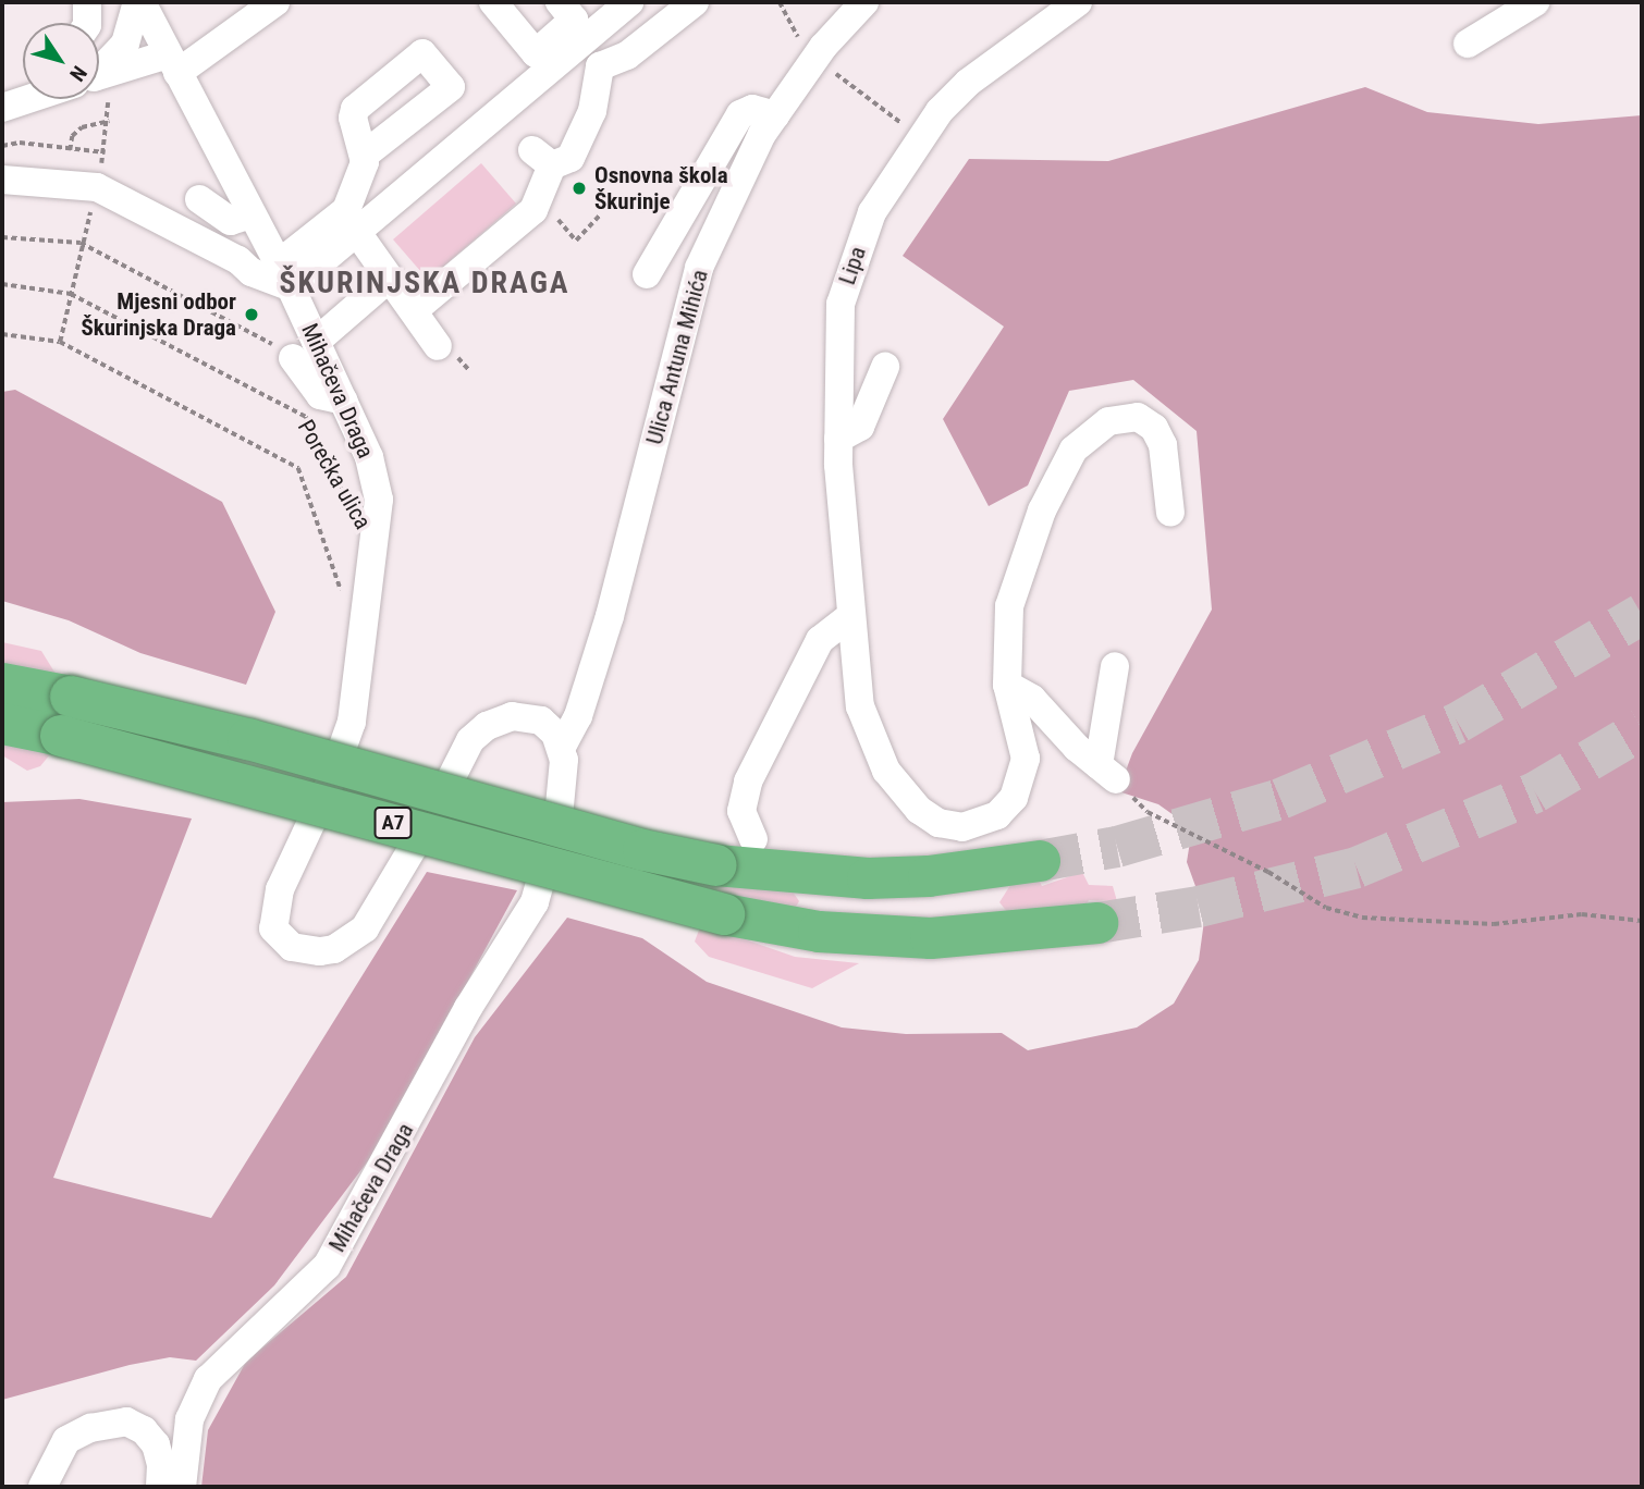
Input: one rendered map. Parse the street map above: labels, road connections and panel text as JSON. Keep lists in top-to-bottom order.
{
  "streets": {
    "highway": ["A7"],
    "street": ["Lipa", "Ulica Antuna Mihića", "Mihačeva Draga"],
    "path": ["Porečka ulica"]
  },
  "crossings": [
    ["Ulica Antuna Mihića", "Mihačeva Draga"],
    ["Mihačeva Draga", "Porečka ulica"]
  ],
  "districts": ["ŠKURINJSKA DRAGA"],
  "places": ["Osnovna škola Škurinje", "Mjesni odbor Škurinjska Draga"],
  "north": "bottom right"
}
